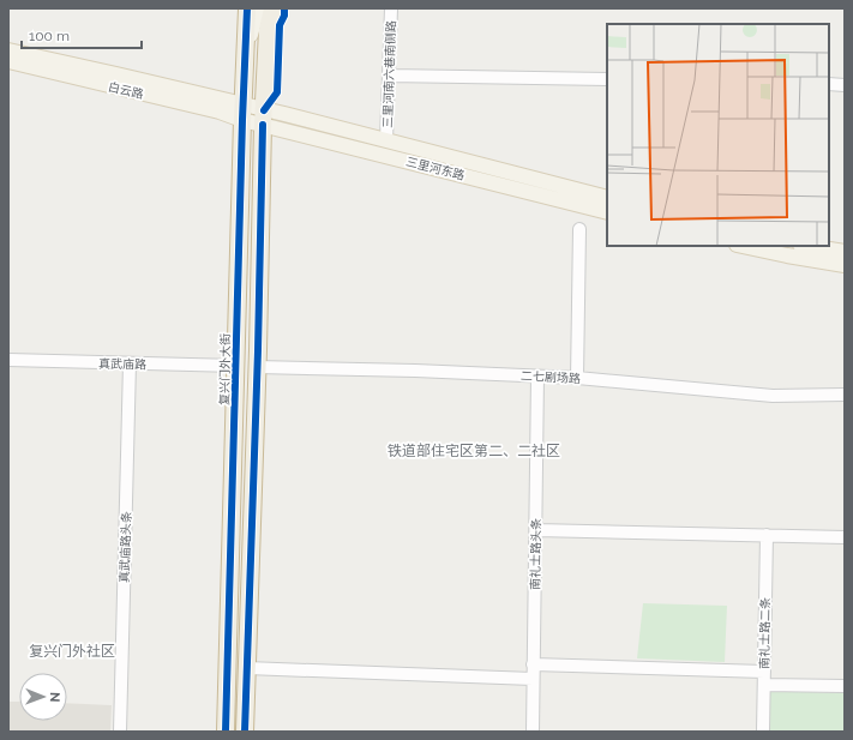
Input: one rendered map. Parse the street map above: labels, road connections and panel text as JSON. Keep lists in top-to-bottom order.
{
  "streets": {
    "highway": ["复兴门外大街"],
    "main road": ["白云路", "三里河东路"],
    "street": [
      "三里河南六巷南侧路",
      "真武庙路",
      "二七剧场路",
      "真武庙路头条",
      "南礼士路头条",
      "南礼士路二条"
    ]
  },
  "crossings": [
    ["三里河南六巷南侧路", "三里河东路"],
    ["白云路", "复兴门外大街"],
    ["真武庙路", "复兴门外大街"],
    ["真武庙路", "真武庙路头条"],
    ["二七剧场路", "南礼士路头条"]
  ],
  "districts": ["铁道部住宅区第二、二社区", "复兴门外社区"],
  "scale_bar": "100 m",
  "north": "right"
}
